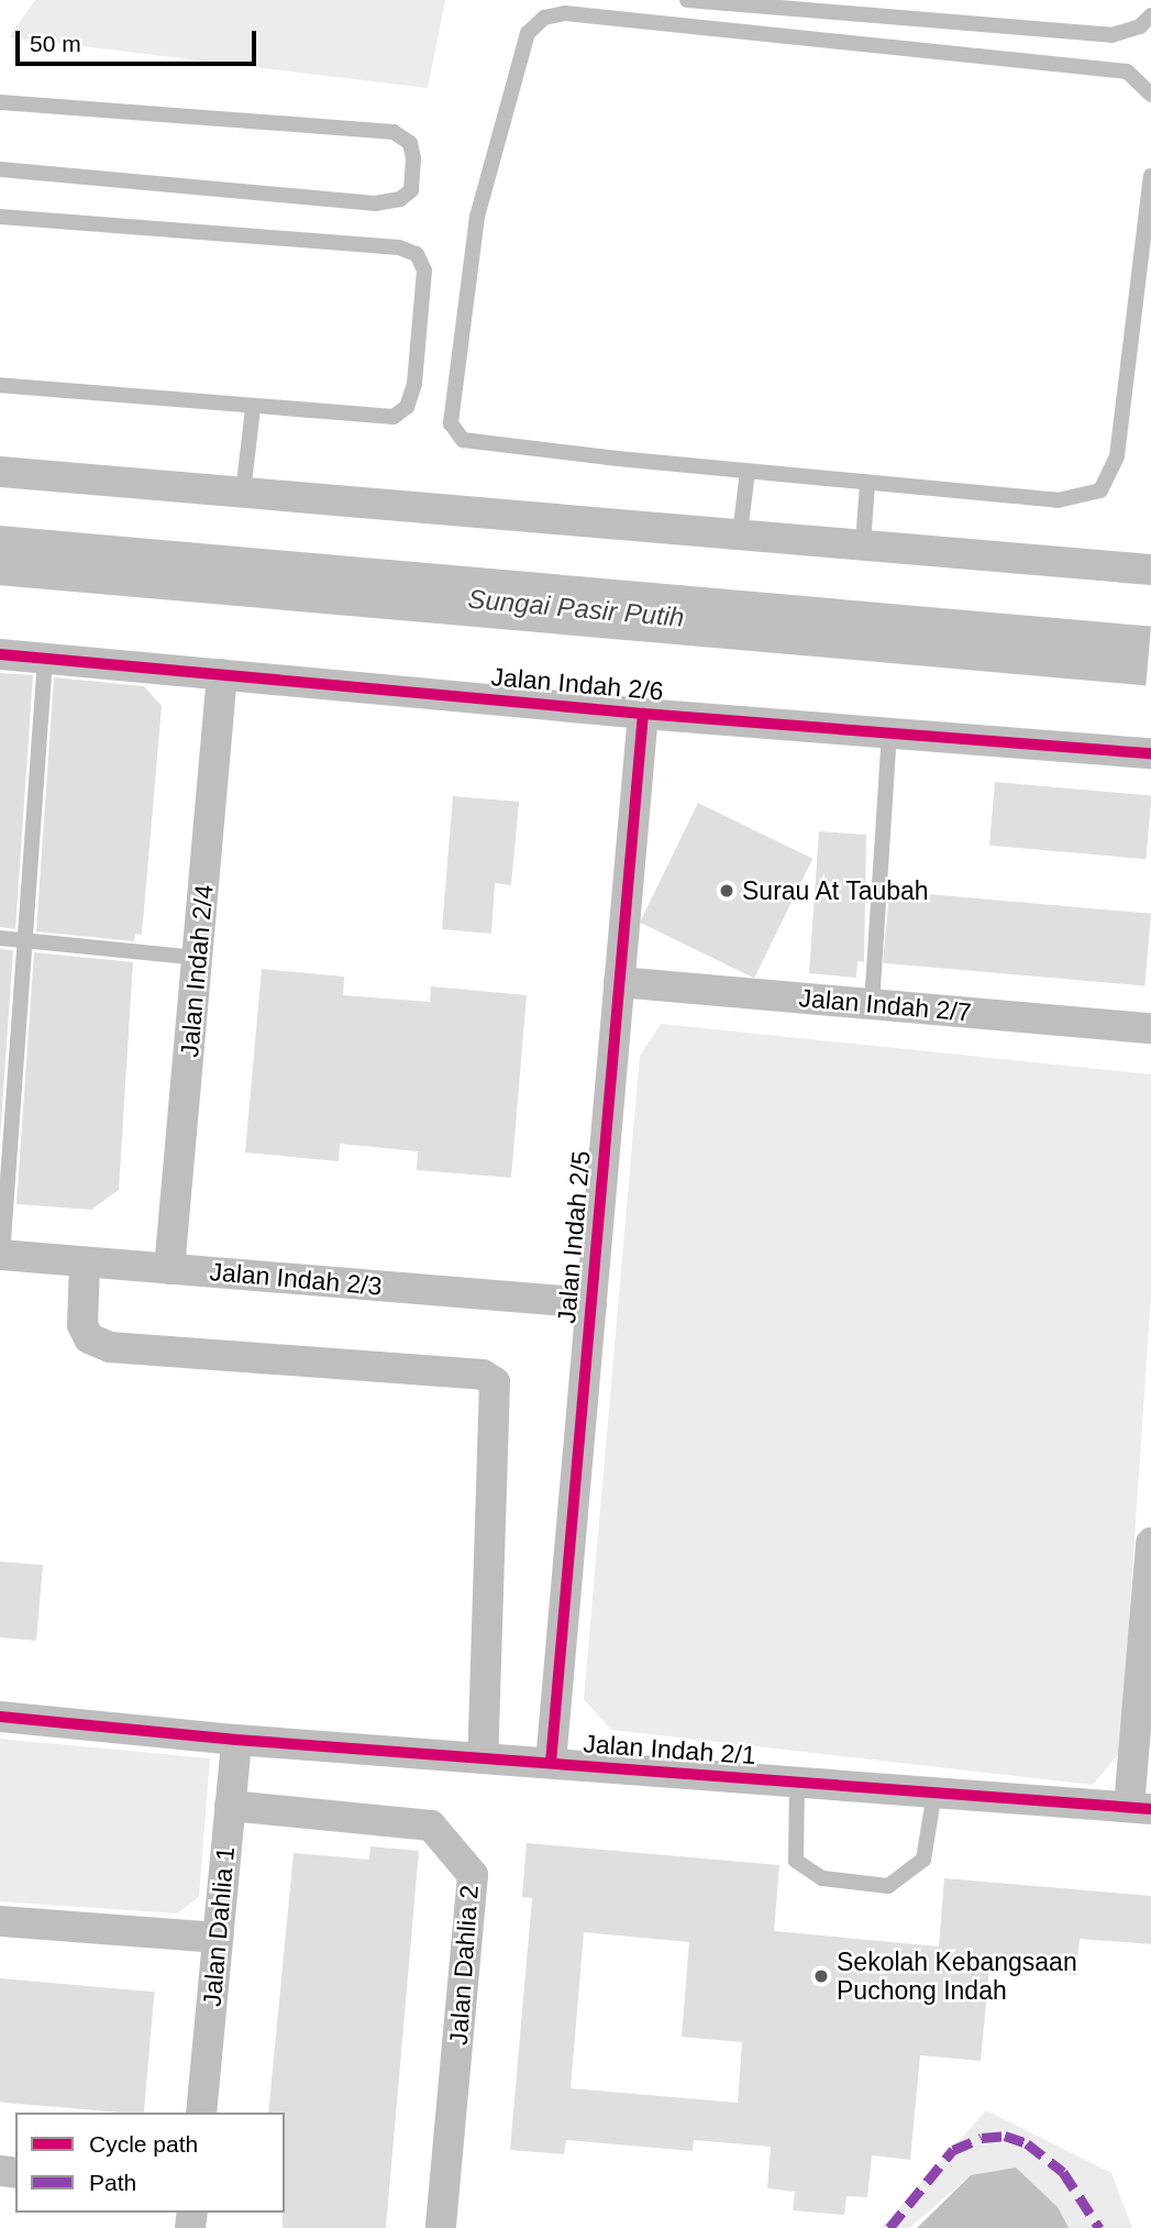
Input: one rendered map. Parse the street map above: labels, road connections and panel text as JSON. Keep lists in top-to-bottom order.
{
  "streets": {
    "street": [
      "Jalan Indah 2/6",
      "Jalan Indah 2/4",
      "Jalan Indah 2/7",
      "Jalan Indah 2/5",
      "Jalan Indah 2/3",
      "Jalan Indah 2/1",
      "Jalan Dahlia 1",
      "Jalan Dahlia 2"
    ]
  },
  "crossings": [
    ["Jalan Indah 2/6", "Jalan Indah 2/4"],
    ["Jalan Indah 2/6", "Jalan Indah 2/5"],
    ["Jalan Indah 2/4", "Jalan Indah 2/3"],
    ["Jalan Indah 2/7", "Jalan Indah 2/5"],
    ["Jalan Indah 2/5", "Jalan Indah 2/3"],
    ["Jalan Indah 2/5", "Jalan Indah 2/1"],
    ["Jalan Indah 2/1", "Jalan Dahlia 1"],
    ["Jalan Dahlia 1", "Jalan Dahlia 2"]
  ],
  "water": ["Sungai Pasir Putih"],
  "places": ["Surau At Taubah", "Sekolah Kebangsaan Puchong Indah"],
  "legend": ["Cycle path", "Path"],
  "scale_bar": "50 m"
}
